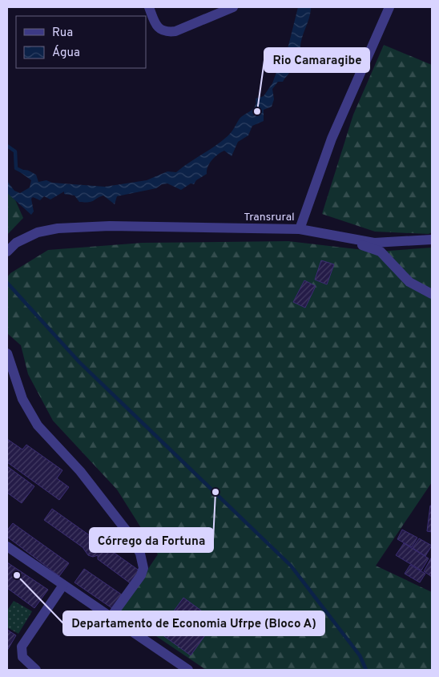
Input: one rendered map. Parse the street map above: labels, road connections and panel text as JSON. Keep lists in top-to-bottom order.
{
  "streets": {
    "street": ["Transrural"]
  },
  "places": ["Rio Camaragibe", "Córrego da Fortuna", "Departamento de Economia Ufrpe (Bloco A)"],
  "legend": ["Rua", "Água"]
}
